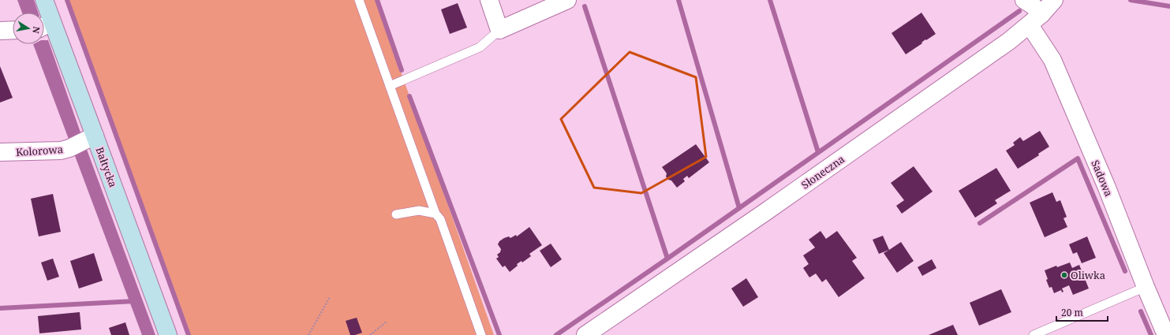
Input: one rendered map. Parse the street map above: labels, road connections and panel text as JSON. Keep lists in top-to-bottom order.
{
  "streets": {
    "main road": ["Bałtycka"],
    "street": ["Kolorowa", "Słoneczna", "Sadowa"]
  },
  "crossings": [
    ["Kolorowa", "Bałtycka"],
    ["Słoneczna", "Sadowa"]
  ],
  "places": ["Oliwka"],
  "scale_bar": "20 m",
  "north": "right"
}
